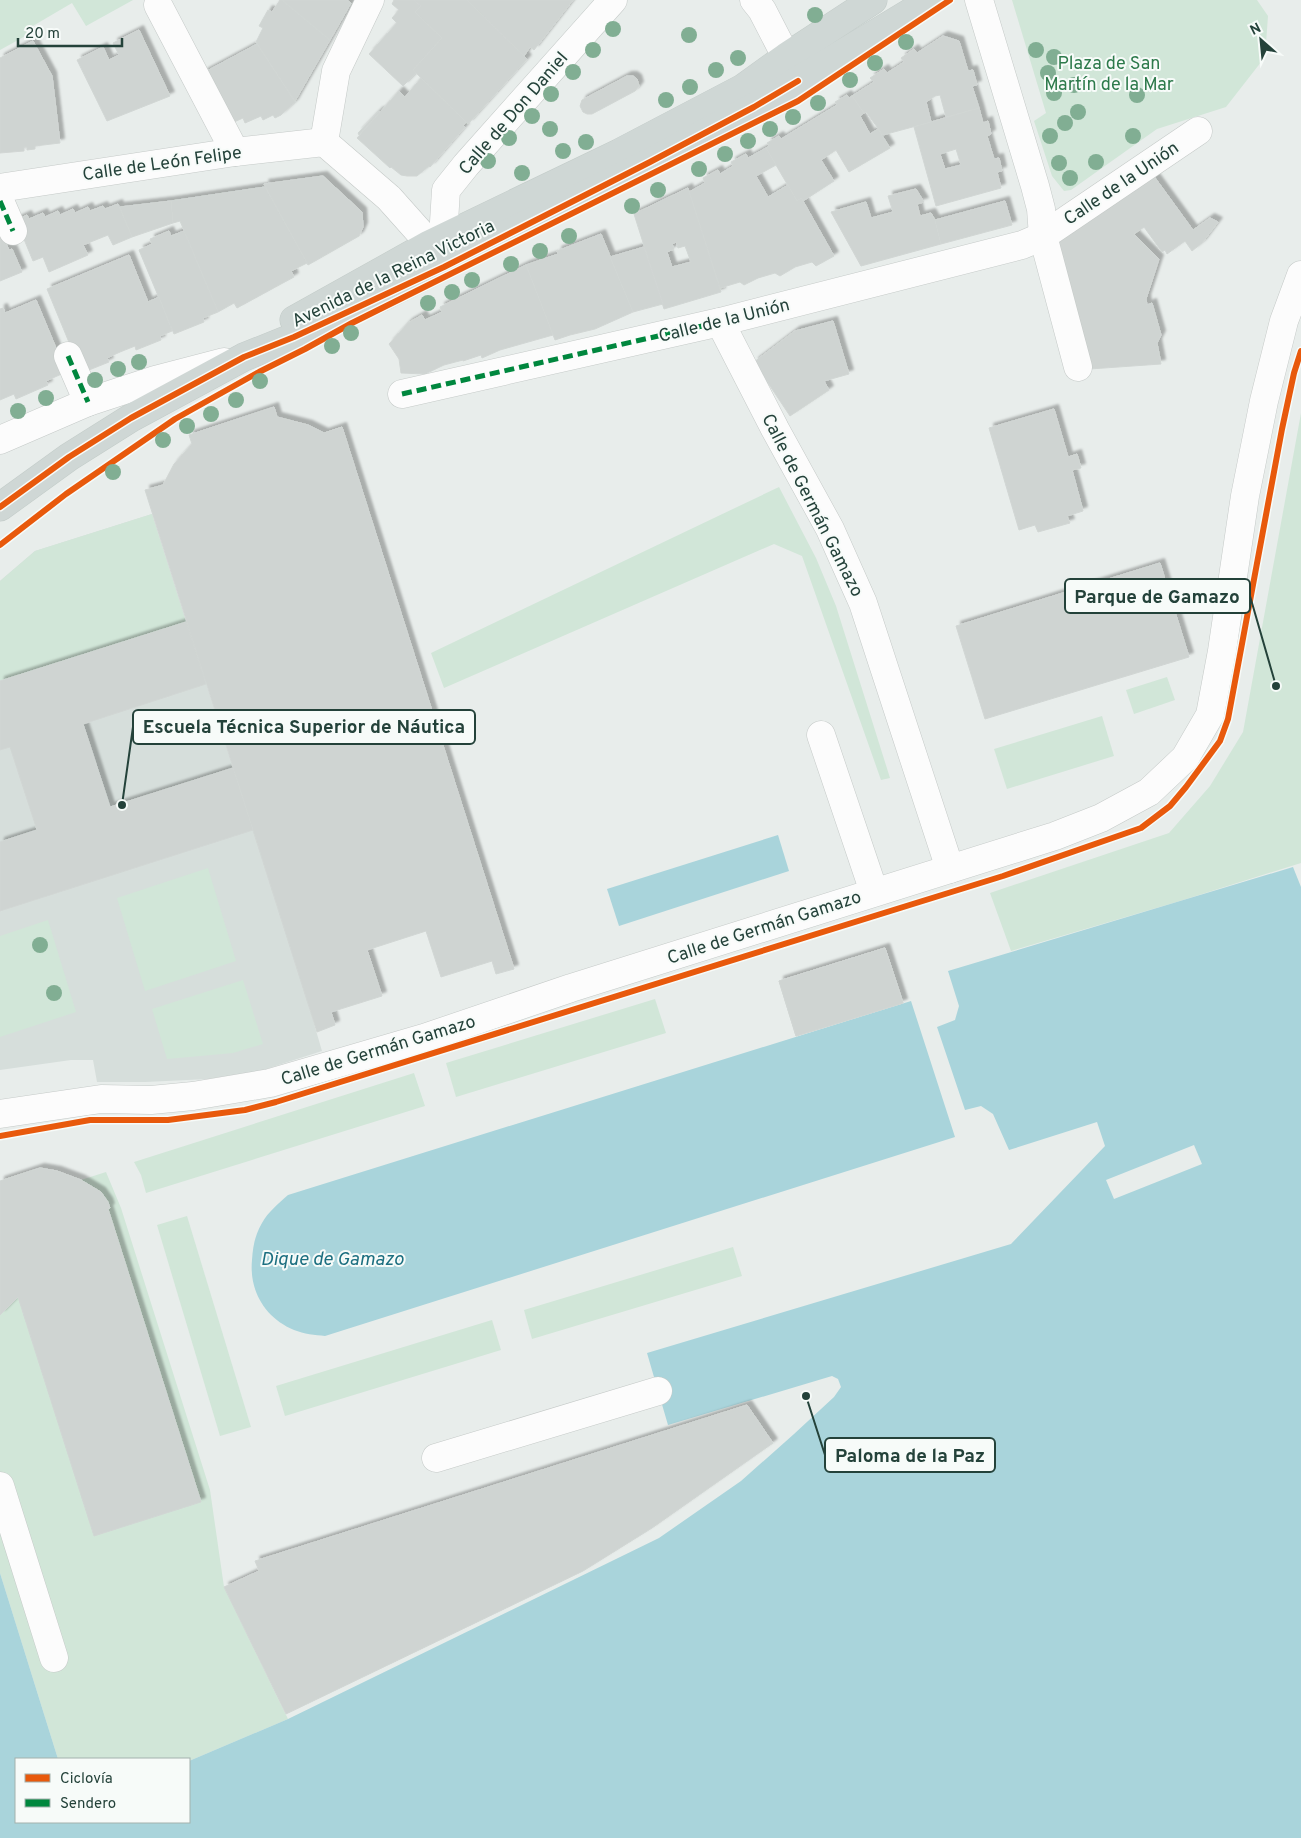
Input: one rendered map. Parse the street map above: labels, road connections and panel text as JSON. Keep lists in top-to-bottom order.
{
  "streets": {
    "main road": ["Avenida de la Reina Victoria"],
    "street": [
      "Calle de Don Daniel",
      "Calle de León Felipe",
      "Calle de la Unión",
      "Calle de Germán Gamazo"
    ]
  },
  "crossings": [
    ["Calle de Don Daniel", "Avenida de la Reina Victoria"],
    ["Calle de la Unión", "Calle de Germán Gamazo"]
  ],
  "water": ["Dique de Gamazo"],
  "parks": ["Plaza de San Martín de la Mar"],
  "places": ["Parque de Gamazo", "Escuela Técnica Superior de Náutica", "Paloma de la Paz"],
  "legend": ["Ciclovía", "Sendero"],
  "scale_bar": "20 m",
  "north": "top left"
}
